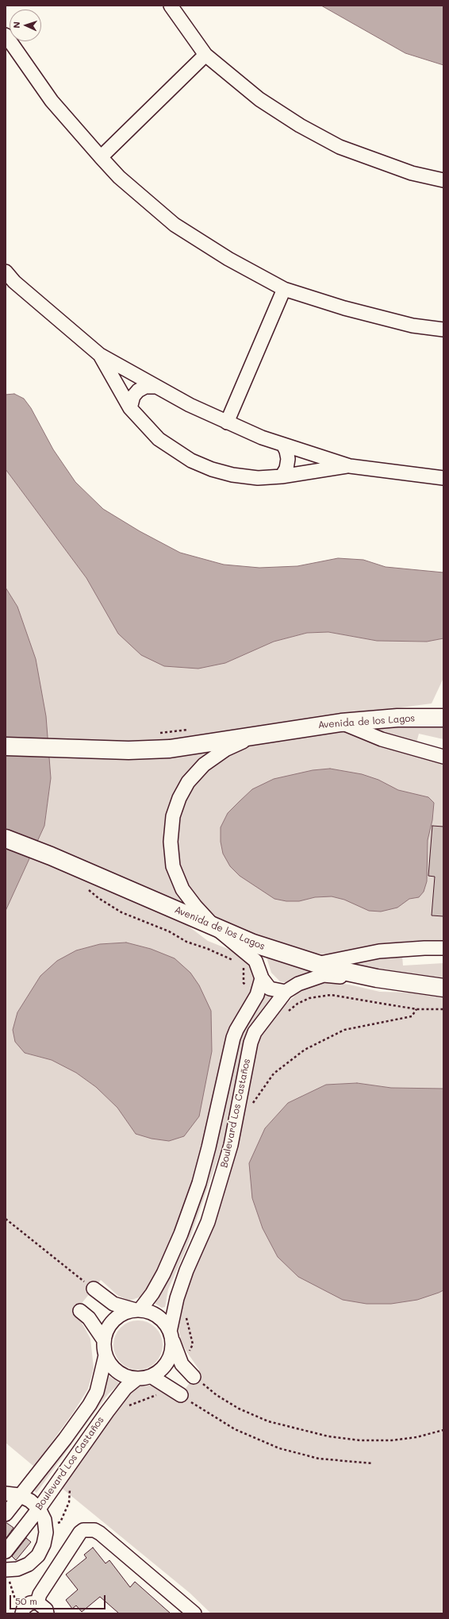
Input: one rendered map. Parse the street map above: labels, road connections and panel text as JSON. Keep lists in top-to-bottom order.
{
  "streets": {
    "street": ["Avenida de los Lagos", "Boulevard Los Castaños"]
  },
  "crossings": [
    ["Avenida de los Lagos", "Boulevard Los Castaños"]
  ],
  "scale_bar": "50 m",
  "north": "left"
}
